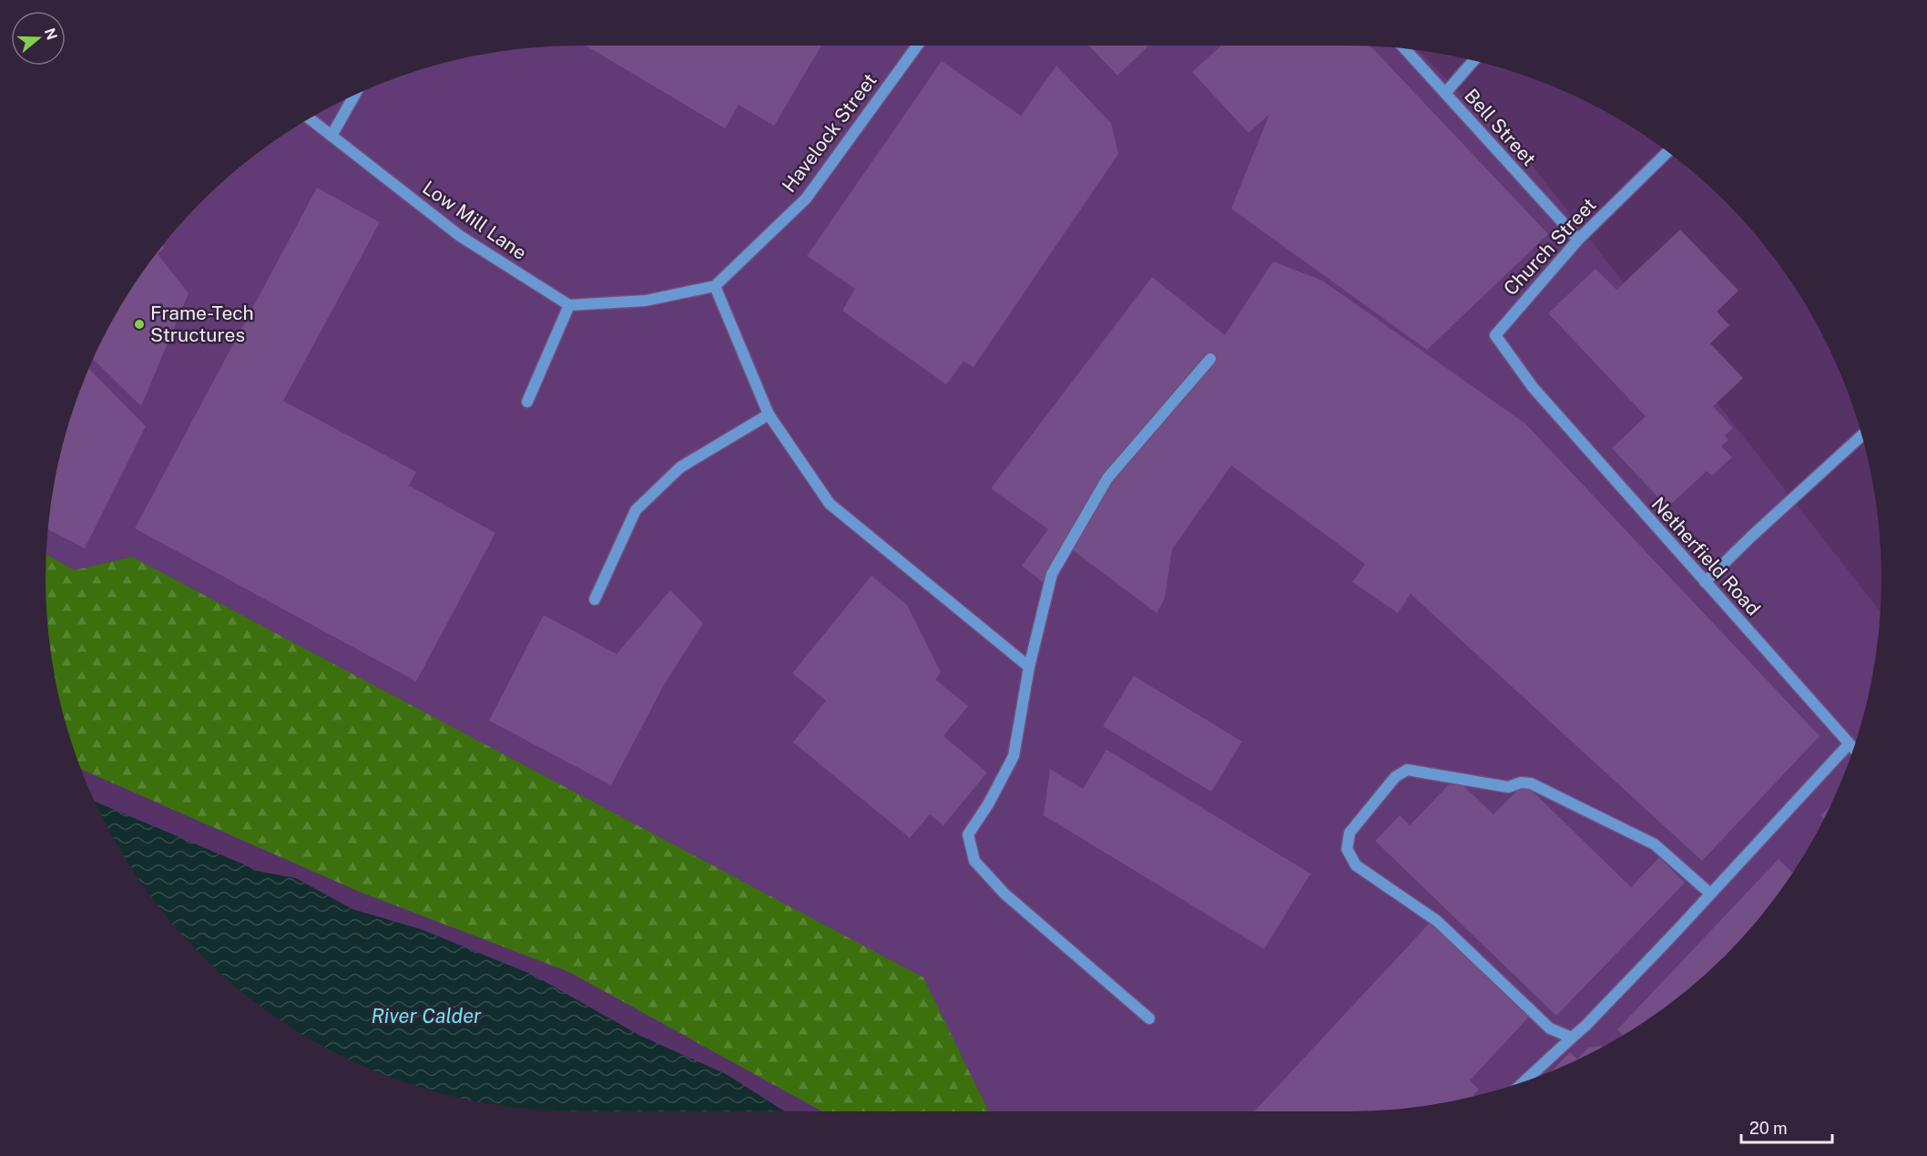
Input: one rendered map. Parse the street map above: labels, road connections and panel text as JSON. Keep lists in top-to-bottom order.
{
  "streets": {
    "street": [
      "Bell Street",
      "Havelock Street",
      "Low Mill Lane",
      "Church Street",
      "Netherfield Road"
    ]
  },
  "crossings": [
    ["Bell Street", "Church Street"],
    ["Church Street", "Netherfield Road"]
  ],
  "water": ["River Calder"],
  "places": ["Frame-Tech Structures"],
  "scale_bar": "20 m",
  "north": "right"
}
